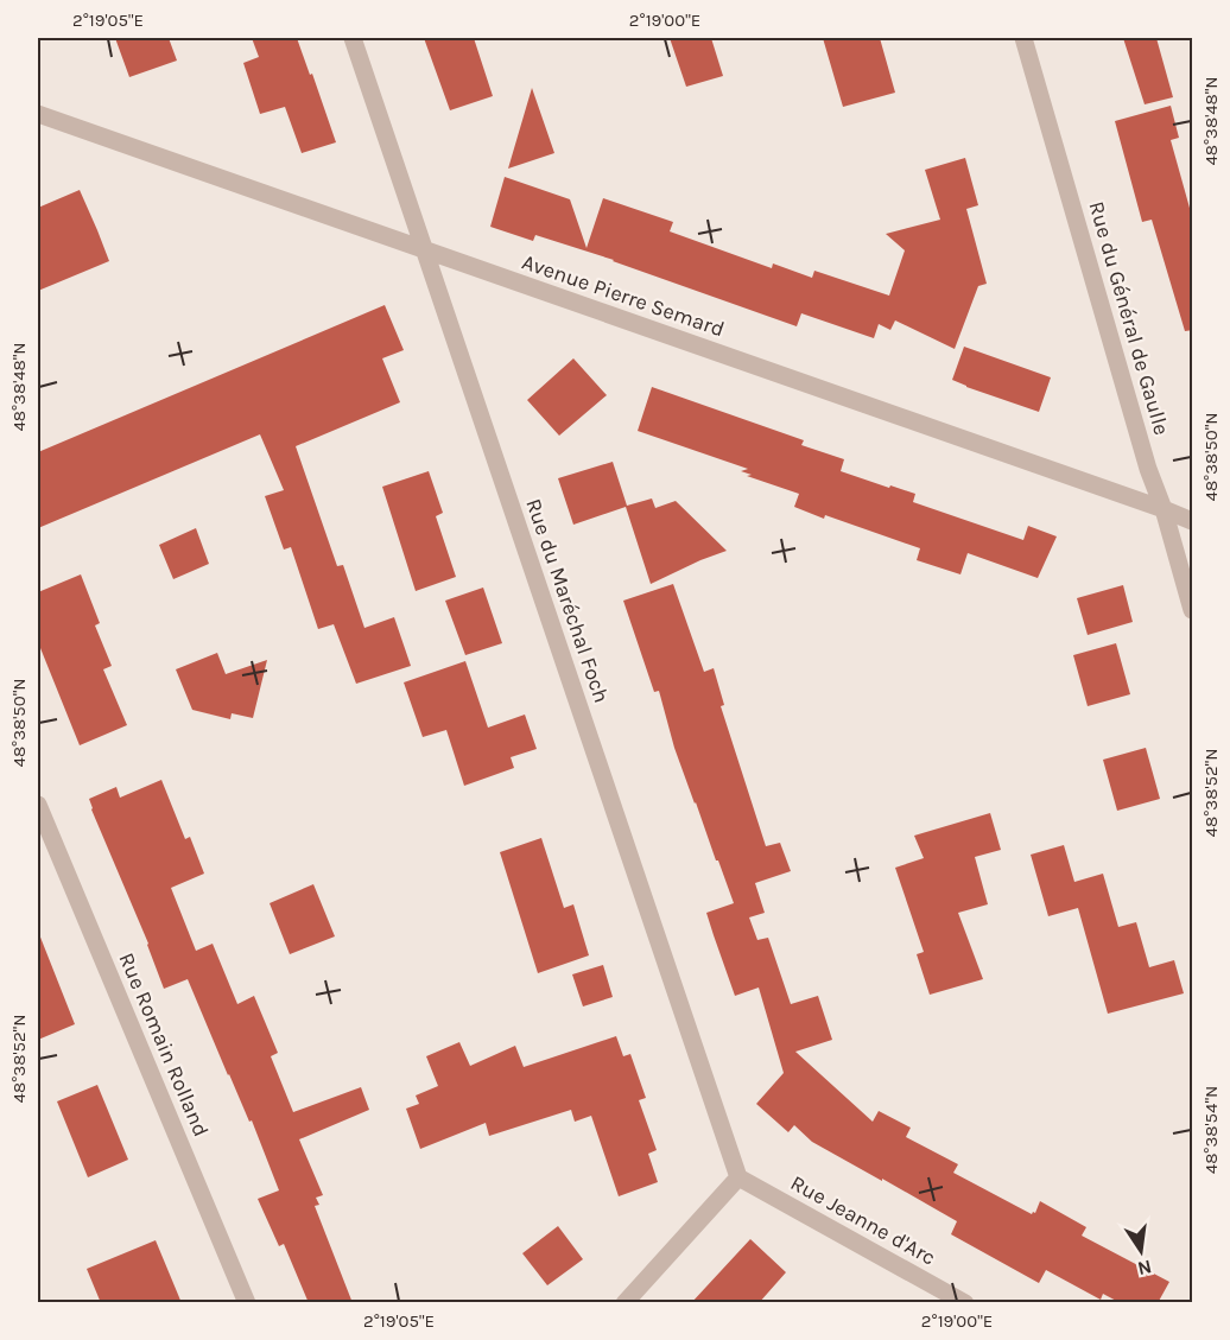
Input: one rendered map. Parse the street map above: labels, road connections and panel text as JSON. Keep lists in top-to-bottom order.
{
  "streets": {
    "street": [
      "Avenue Pierre Semard",
      "Rue du Général de Gaulle",
      "Rue du Maréchal Foch",
      "Rue Romain Rolland",
      "Rue Jeanne d'Arc"
    ]
  },
  "crossings": [
    ["Avenue Pierre Semard", "Rue du Général de Gaulle"],
    ["Avenue Pierre Semard", "Rue du Maréchal Foch"],
    ["Rue du Maréchal Foch", "Rue Jeanne d'Arc"]
  ],
  "north": "bottom",
  "coordinates": [
    "2°19'05\"E",
    "2°19'00\"E",
    "48°38'48\"N",
    "48°38'50\"N",
    "48°38'52\"N",
    "48°38'54\"N"
  ]
}
